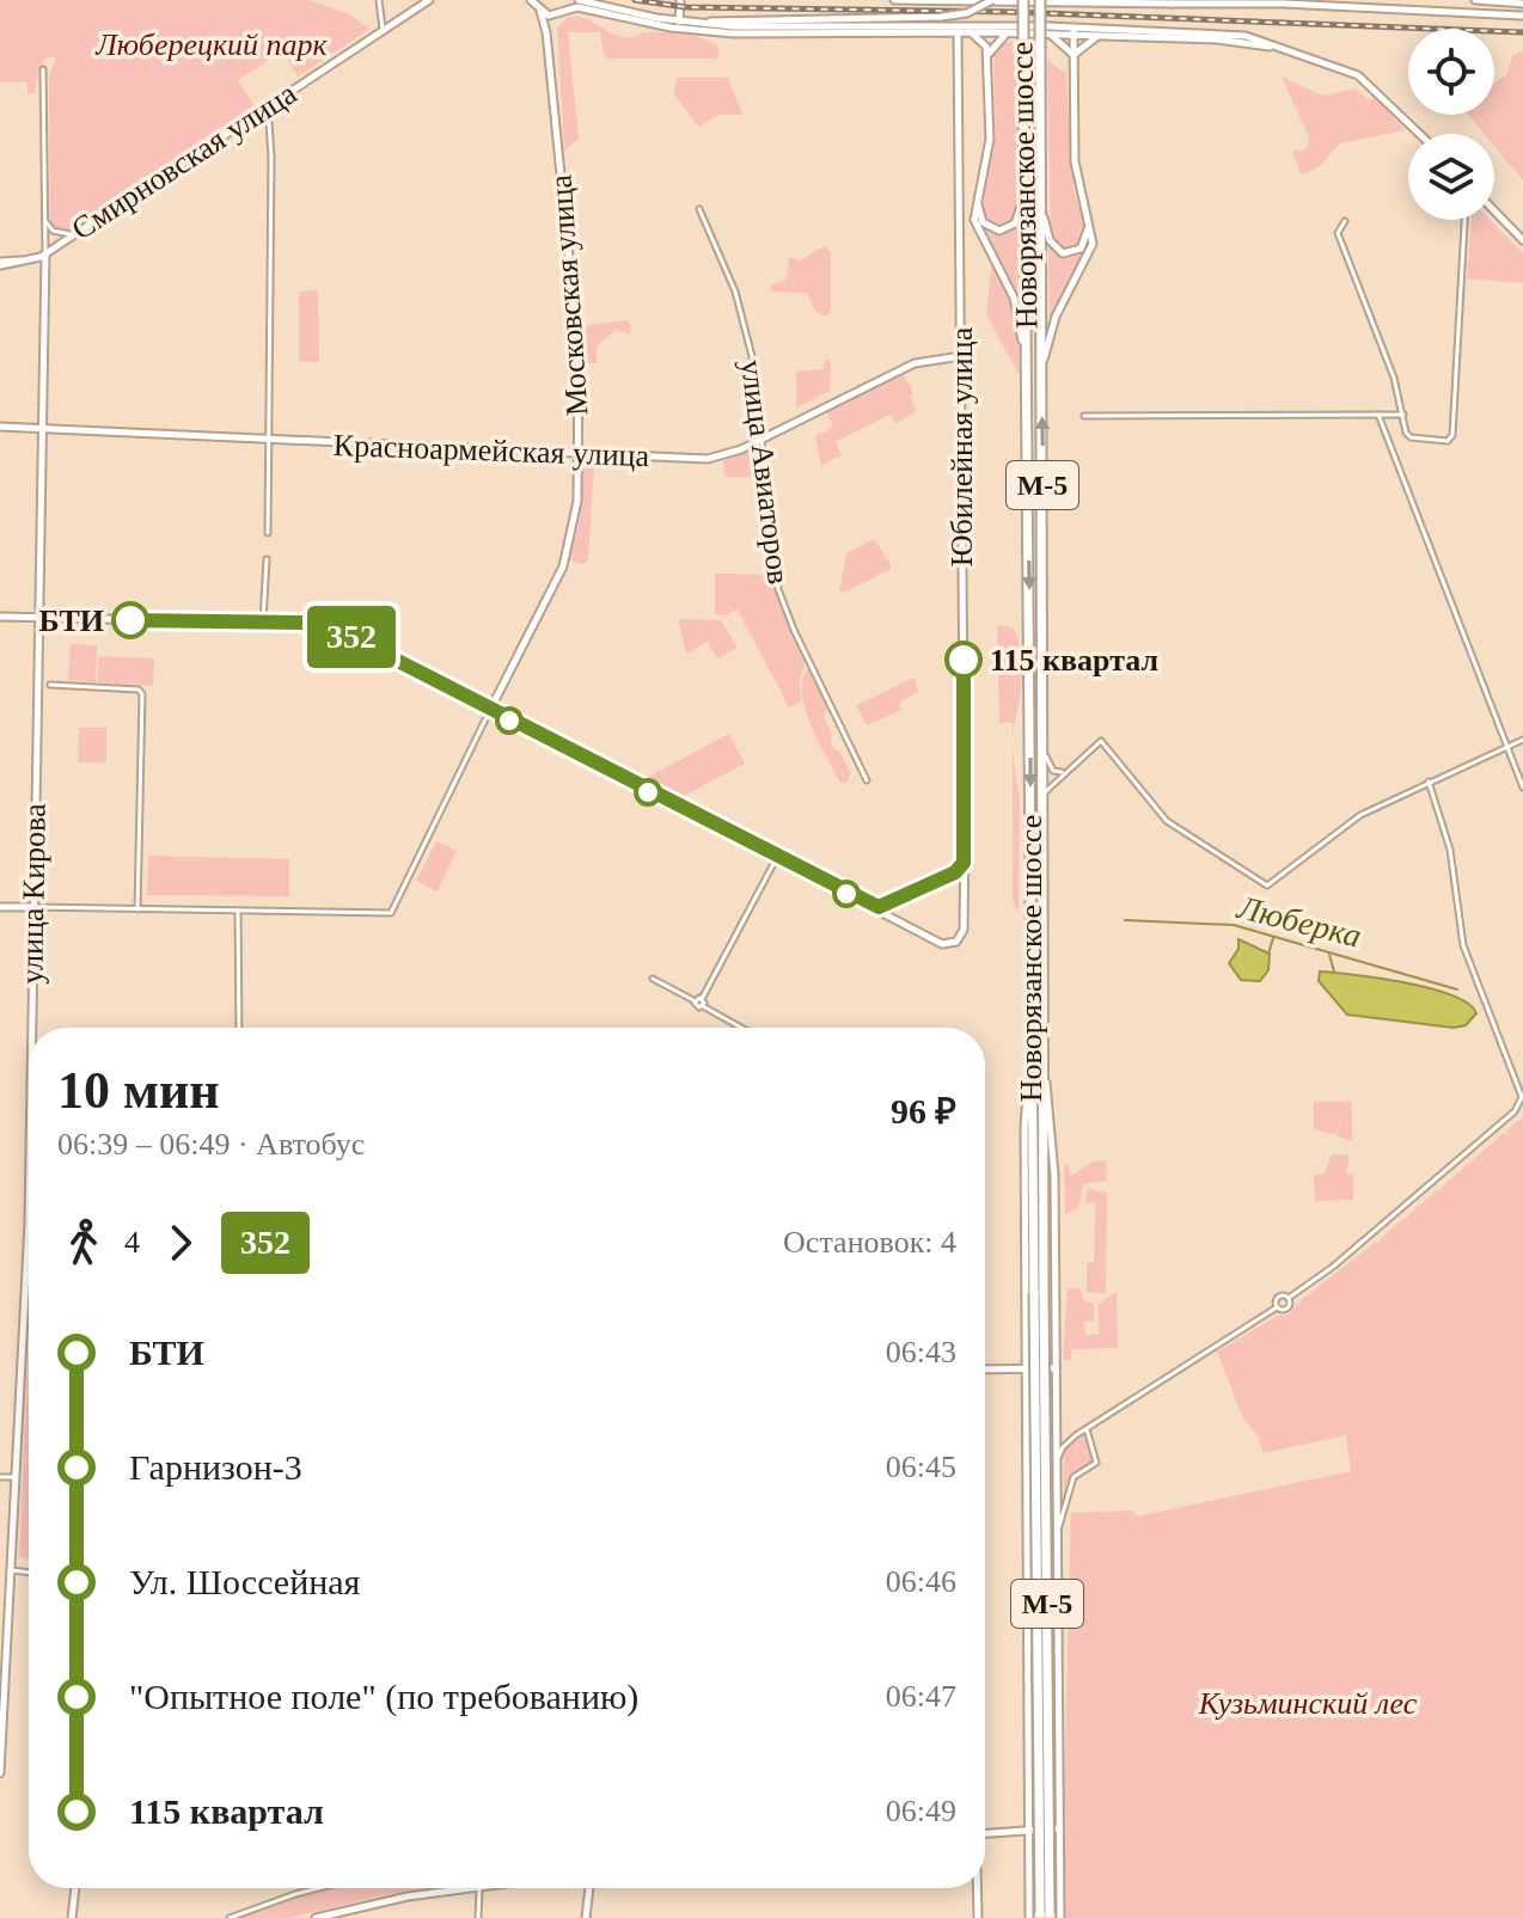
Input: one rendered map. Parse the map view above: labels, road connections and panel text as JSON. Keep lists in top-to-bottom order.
{
  "streets": {
    "highway": ["Новорязанское шоссе", "М-5"],
    "main road": [
      "Смирновская улица",
      "Московская улица",
      "Юбилейная улица",
      "Красноармейская улица",
      "улица Кирова"
    ],
    "street": ["улица Авиаторов"]
  },
  "crossings": [
    ["Смирновская улица", "улица Кирова"],
    ["Новорязанское шоссе", "М-5"],
    ["Московская улица", "Красноармейская улица"],
    ["Юбилейная улица", "Красноармейская улица"],
    ["Красноармейская улица", "улица Авиаторов"],
    ["Красноармейская улица", "улица Кирова"]
  ],
  "water": ["Люберка"],
  "parks": ["Люберецкий парк", "Кузьминский лес"],
  "places": ["БТИ", "115 квартал"],
  "lines": ["bus line 352"],
  "page": {
    "on_map": "352",
    "heading": ["10 мин", "06:39 – 06:49 · Автобус", "96 ₽"],
    "legs": ["4", "352", "Остановок: 4"],
    "list": [
      {
        "name": "БТИ",
        "value": "06:43"
      },
      {
        "name": "Гарнизон-3",
        "value": "06:45"
      },
      {
        "name": "Ул. Шоссейная",
        "value": "06:46"
      },
      {
        "name": "\"Опытное поле\" (по требованию)",
        "value": "06:47"
      },
      {
        "name": "115 квартал",
        "value": "06:49"
      }
    ]
  }
}
